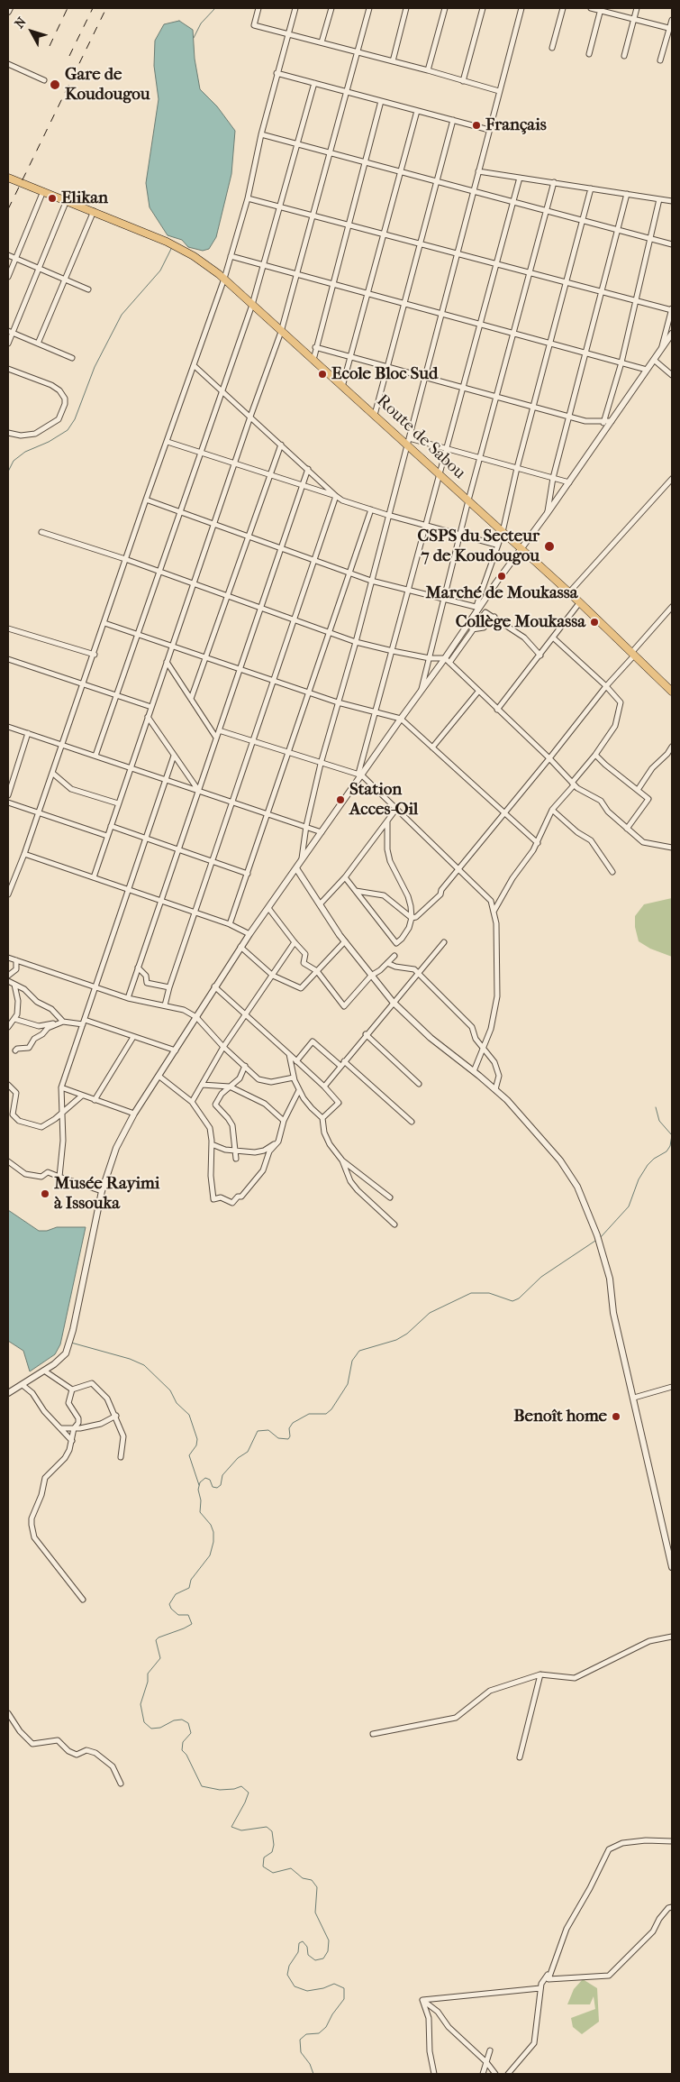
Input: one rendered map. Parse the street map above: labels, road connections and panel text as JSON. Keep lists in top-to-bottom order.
{
  "streets": {
    "main road": ["Route de Sabou"]
  },
  "places": [
    "Gare de Koudougou",
    "Français",
    "Elikan",
    "Ecole Bloc Sud",
    "CSPS du Secteur 7 de Koudougou",
    "Marché de Moukassa",
    "Collège Moukassa",
    "Station Acces-Oil",
    "Musée Rayimi à Issouka",
    "Benoît home"
  ],
  "north": "top left"
}
